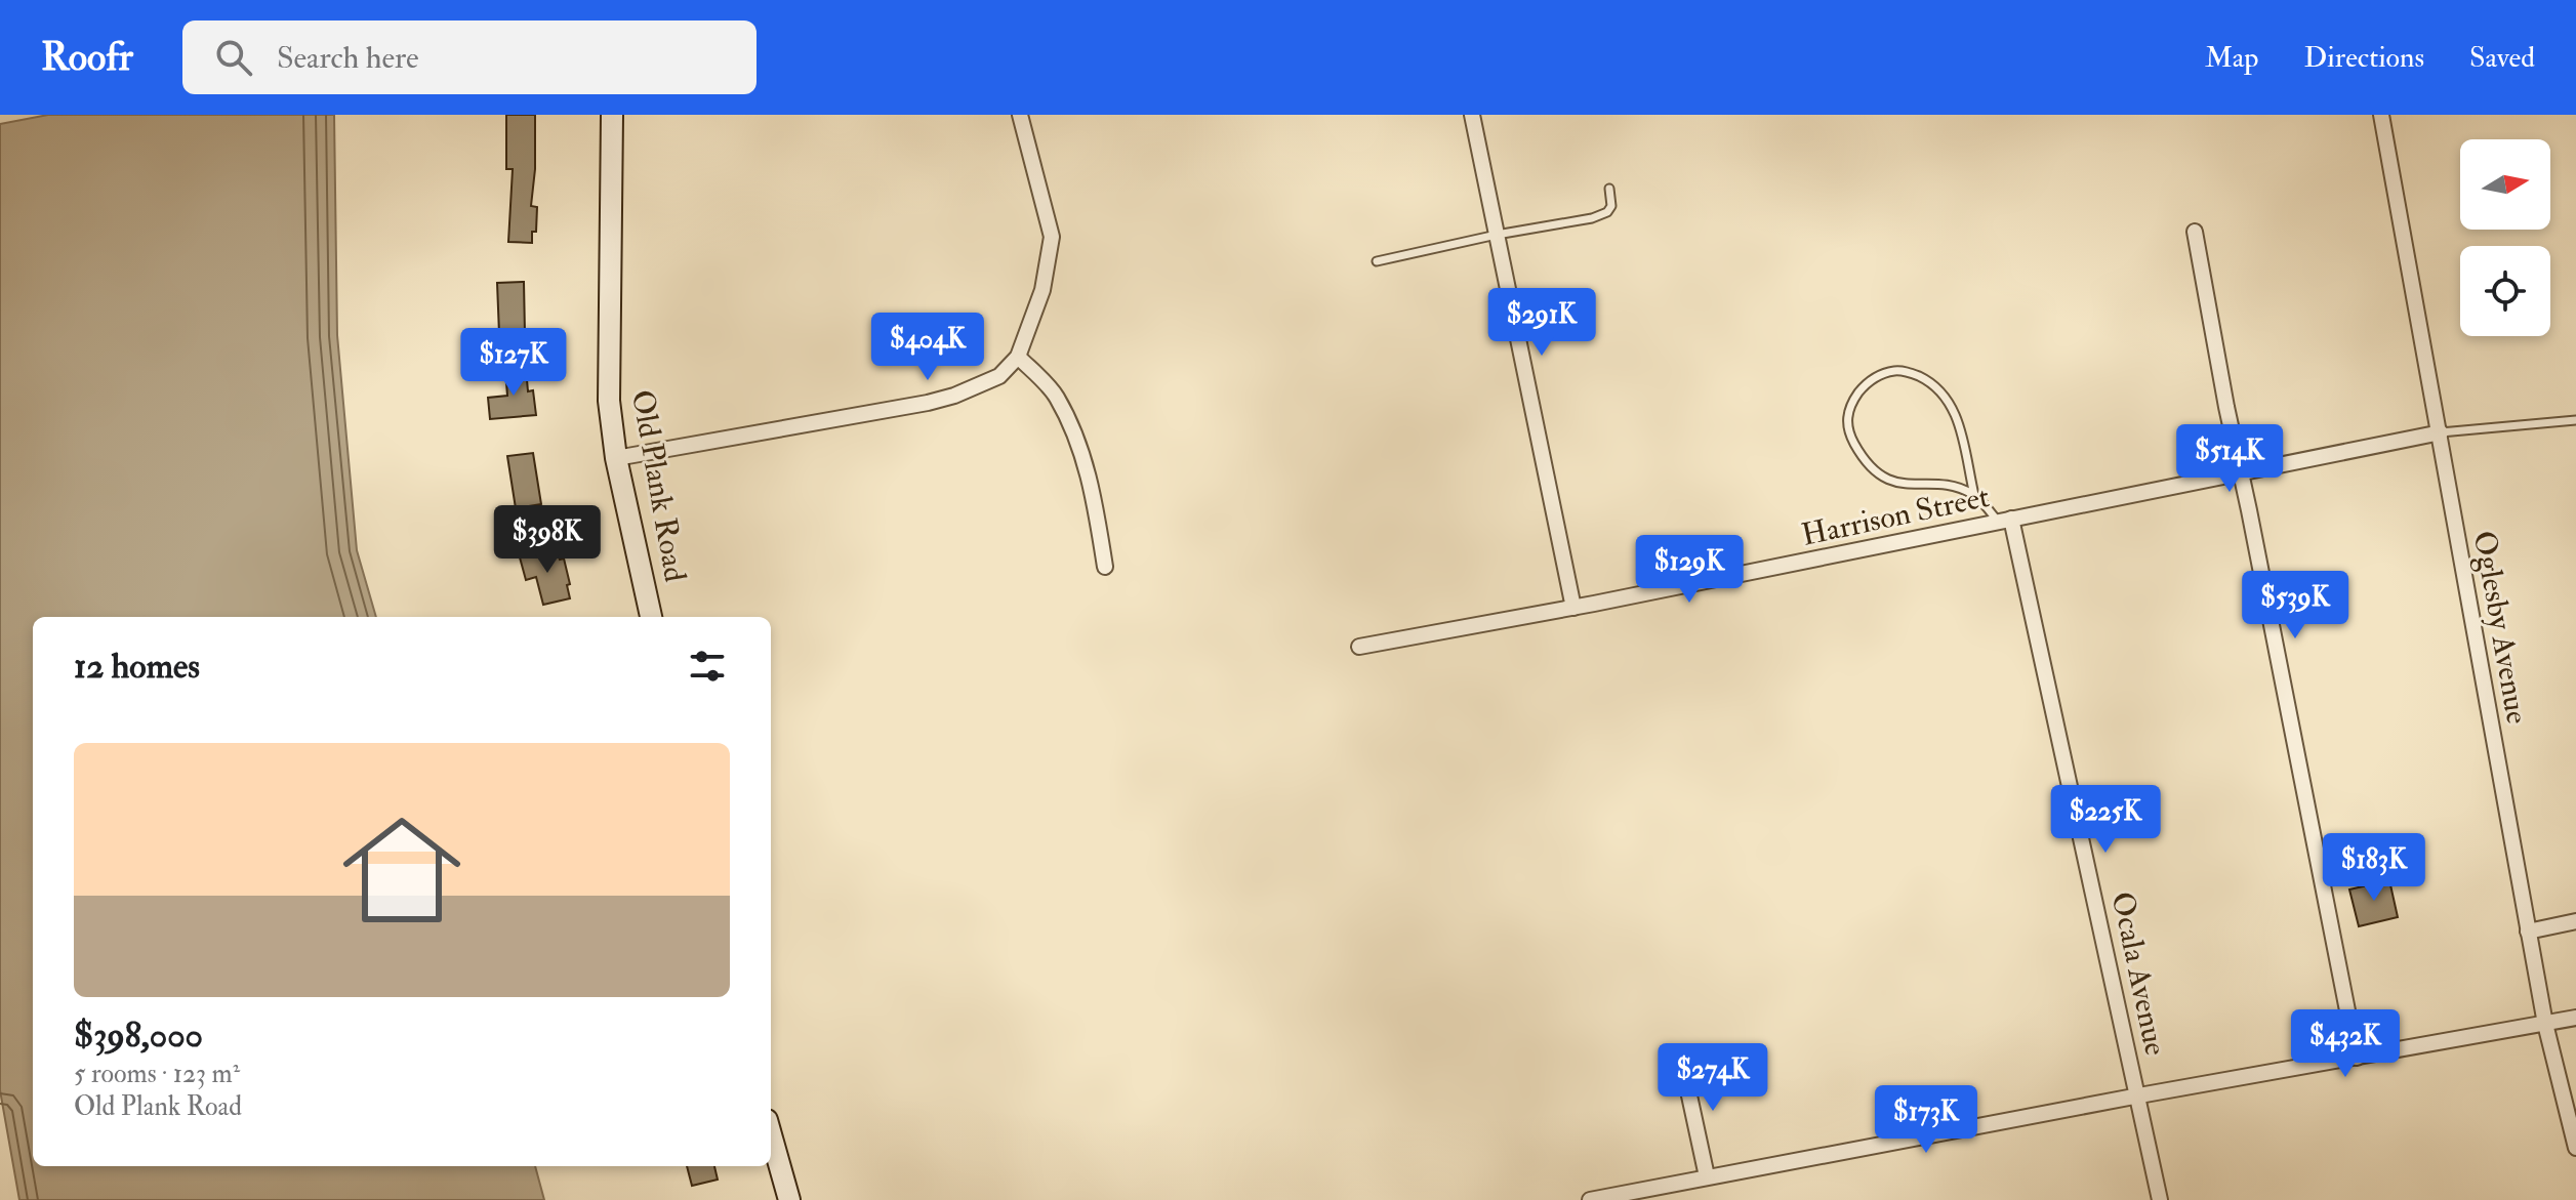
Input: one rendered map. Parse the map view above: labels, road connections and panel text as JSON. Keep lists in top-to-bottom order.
{
  "streets": {
    "street": [
      "Old Plank Road",
      "Harrison Street",
      "Oglesby Avenue",
      "Ocala Avenue"
    ]
  },
  "crossings": [
    ["Harrison Street", "Oglesby Avenue"],
    ["Harrison Street", "Ocala Avenue"]
  ],
  "north": "right",
  "page": {
    "header": "Roofr",
    "search": "Search here",
    "nav": ["Map", "Directions", "Saved"],
    "price": [
      "$291K",
      "$404K",
      "$127K",
      "$514K",
      "$398K",
      "$129K",
      "$539K",
      "$225K",
      "$183K",
      "$432K",
      "$274K",
      "$173K"
    ],
    "heading": "12 homes",
    "list": [
      {
        "name": "$398,000",
        "note": "5 rooms · 123 m² · Old Plank Road"
      }
    ]
  }
}
